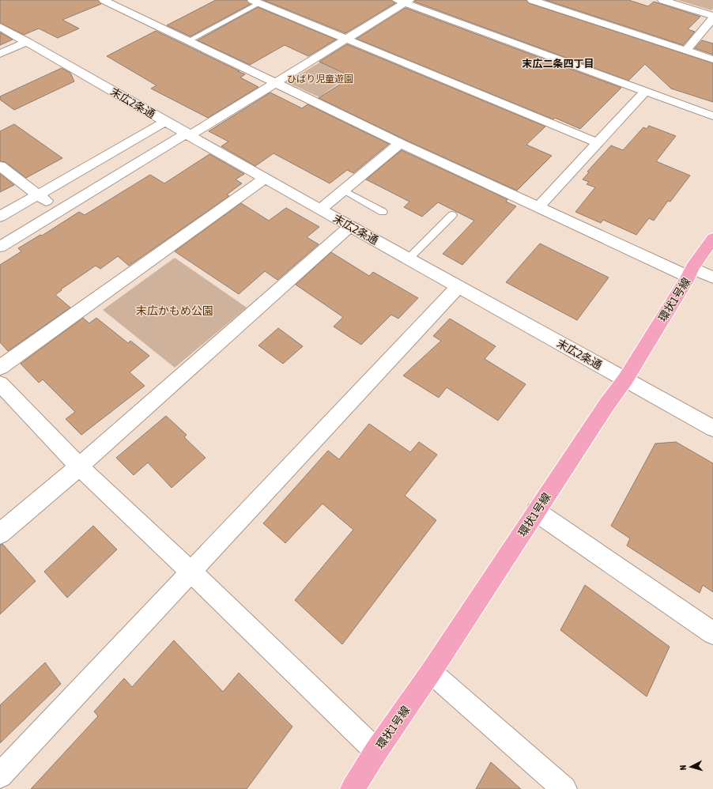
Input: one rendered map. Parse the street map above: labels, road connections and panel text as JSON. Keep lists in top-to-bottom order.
{
  "streets": {
    "main road": ["環状1号線"],
    "street": ["末広2条通"]
  },
  "crossings": [
    ["末広2条通", "環状1号線"]
  ],
  "districts": ["末広二条四丁目"],
  "parks": ["ひばり児童遊園", "末広かもめ公園"],
  "north": "left"
}
